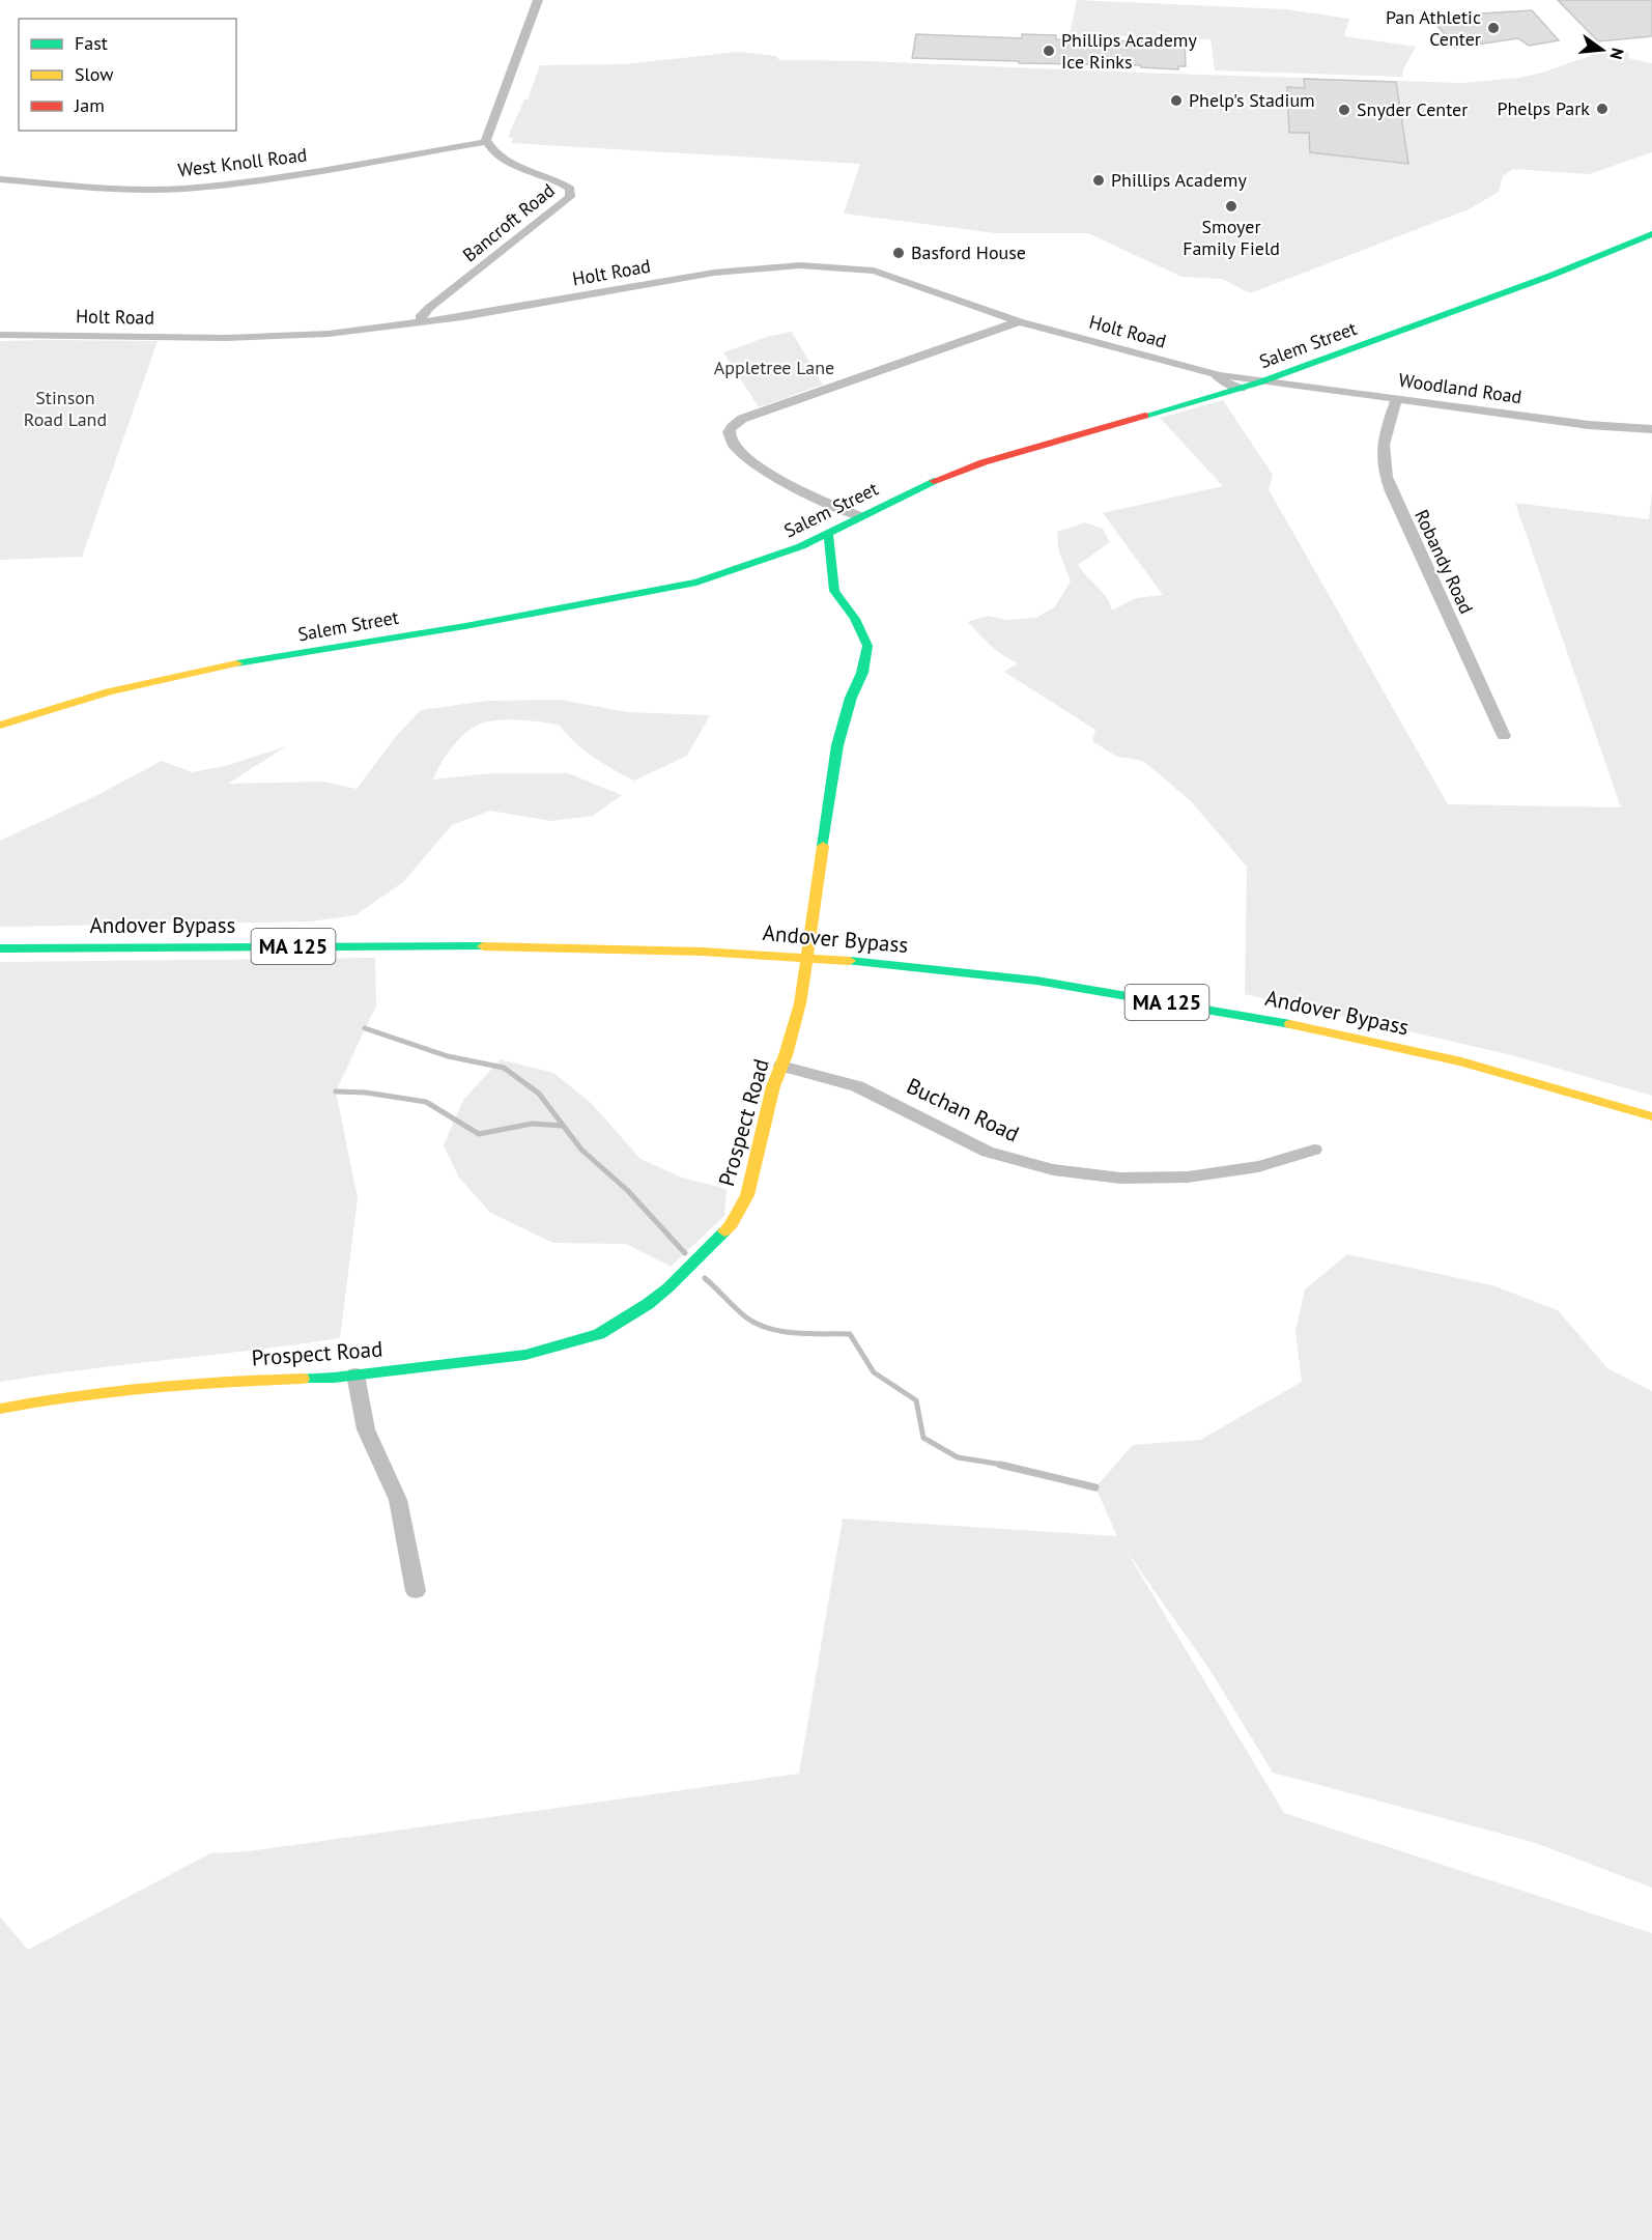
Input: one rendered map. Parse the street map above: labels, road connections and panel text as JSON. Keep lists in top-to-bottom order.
{
  "streets": {
    "street": [
      "West Knoll Road",
      "Bancroft Road",
      "Holt Road",
      "Salem Street",
      "Woodland Road",
      "Robandy Road",
      "Andover Bypass",
      "MA 125",
      "Buchan Road",
      "Prospect Road"
    ]
  },
  "crossings": [
    ["West Knoll Road", "Bancroft Road"],
    ["Bancroft Road", "Holt Road"],
    ["Holt Road", "Salem Street"],
    ["Holt Road", "Woodland Road"],
    ["Salem Street", "Woodland Road"],
    ["Salem Street", "Prospect Road"],
    ["Woodland Road", "Robandy Road"],
    ["Andover Bypass", "Prospect Road"],
    ["Buchan Road", "Prospect Road"]
  ],
  "parks": ["Appletree Lane", "Stinson Road Land"],
  "places": [
    "Pan Athletic Center",
    "Phillips Academy Ice Rinks",
    "Phelp's Stadium",
    "Phelps Park",
    "Snyder Center",
    "Phillips Academy",
    "Smoyer Family Field",
    "Basford House"
  ],
  "legend": ["Fast", "Slow", "Jam"],
  "north": "right"
}
